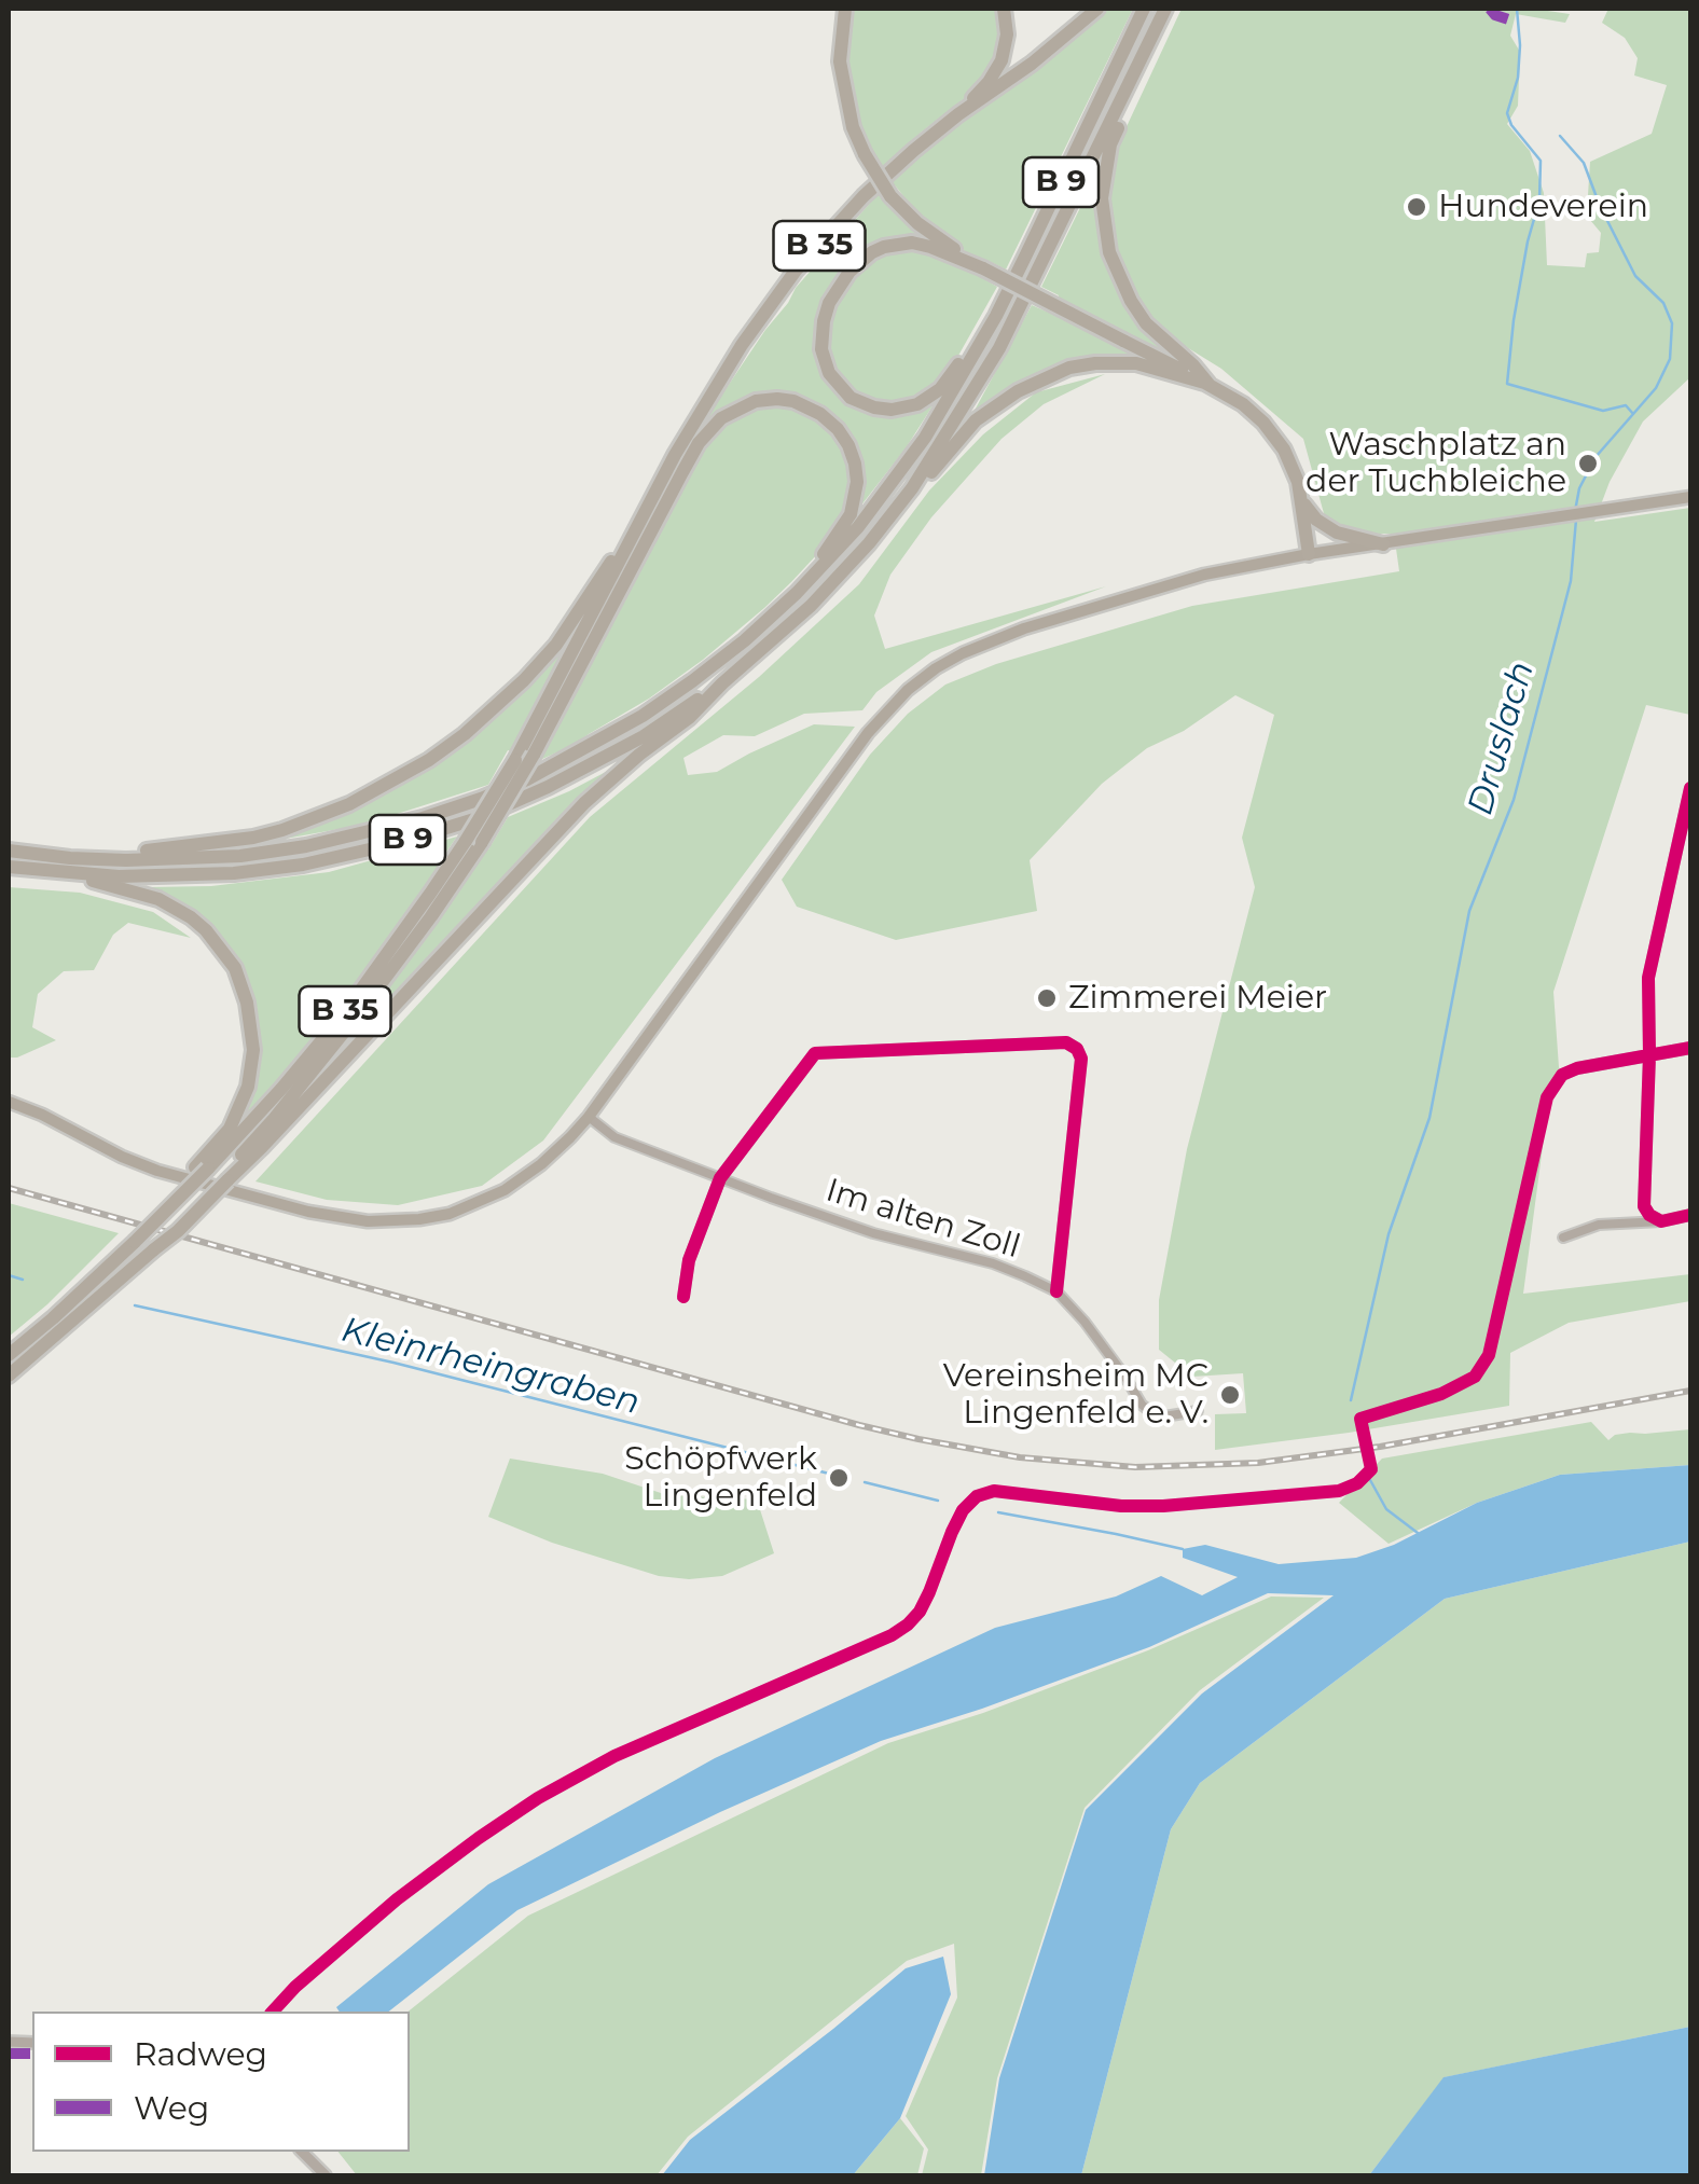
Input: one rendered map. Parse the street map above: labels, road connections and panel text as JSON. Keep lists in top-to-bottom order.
{
  "streets": {
    "highway": ["B 9", "B 35"],
    "street": ["Im alten Zoll"]
  },
  "water": ["Druslach", "Kleinrheingraben"],
  "places": [
    "Hundeverein",
    "Waschplatz an der Tuchbleiche",
    "Zimmerei Meier",
    "Vereinsheim MC Lingenfeld e. V.",
    "Schöpfwerk Lingenfeld"
  ],
  "legend": ["Radweg", "Weg"]
}
